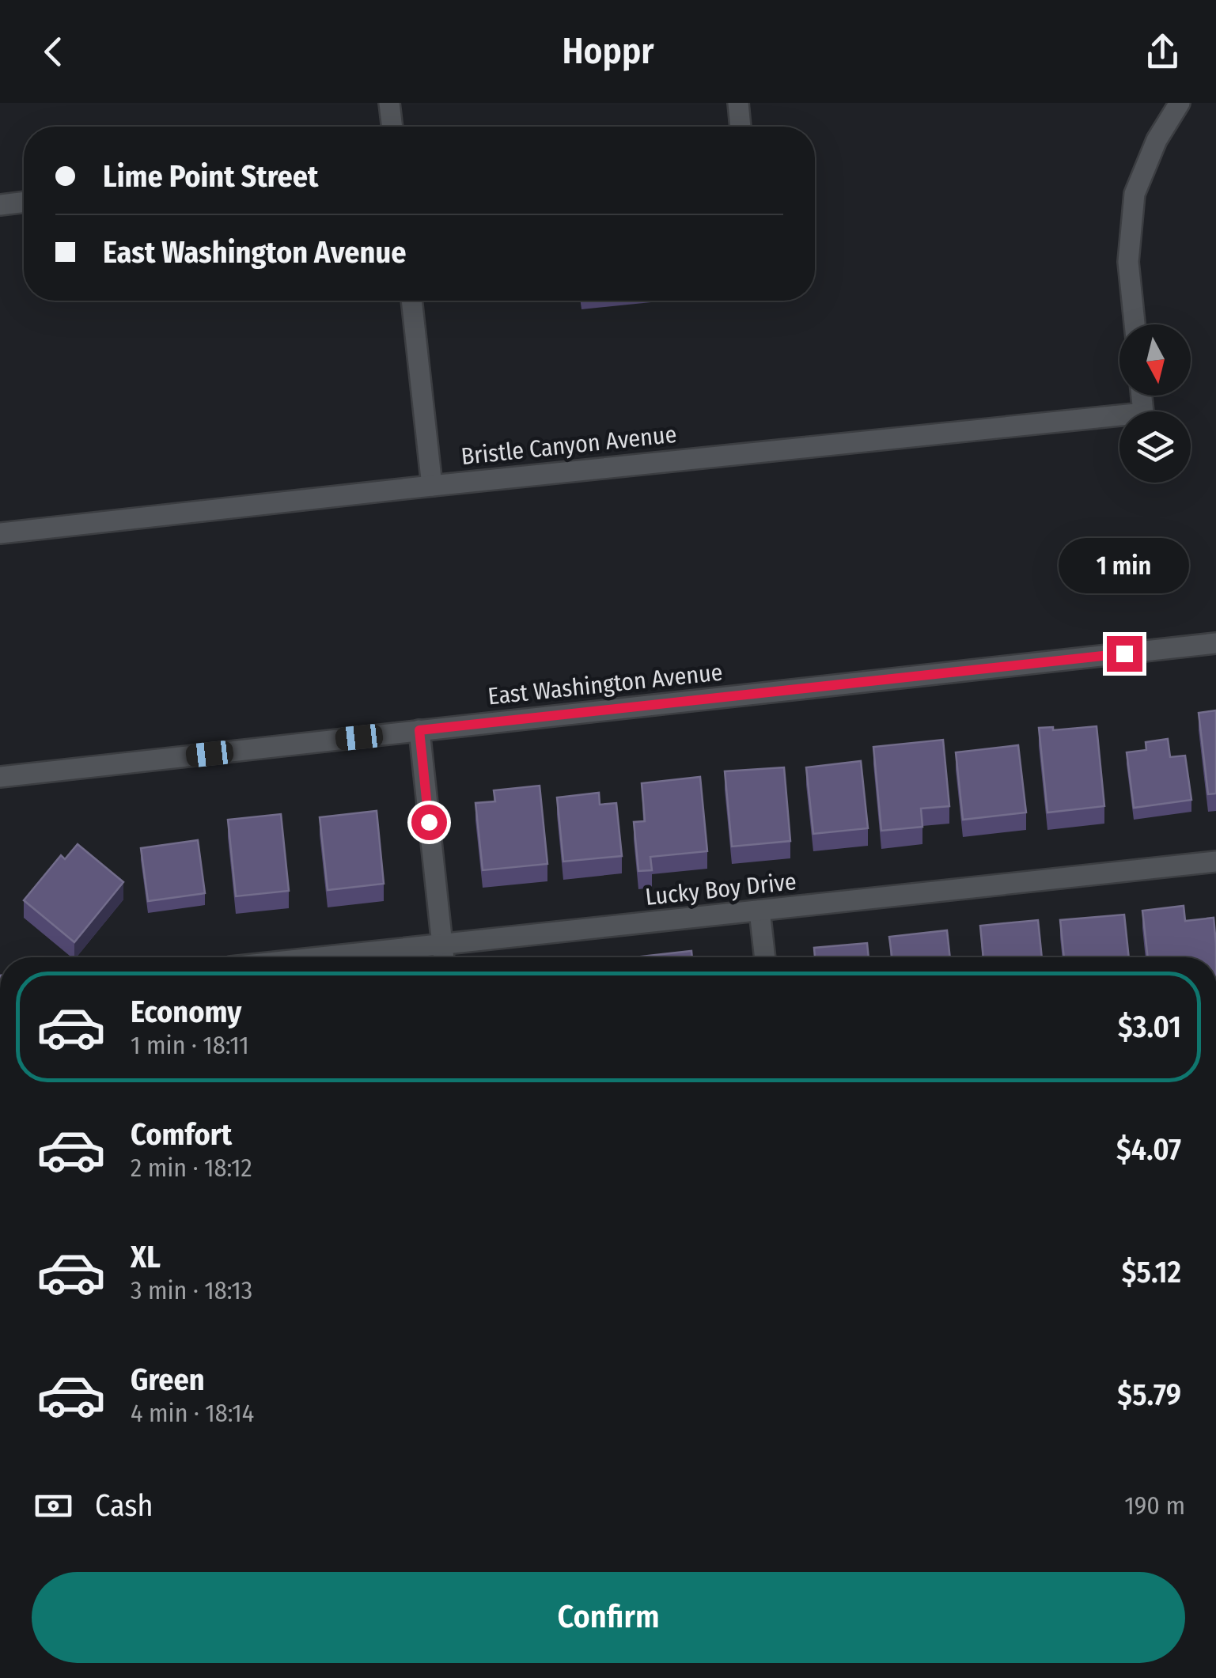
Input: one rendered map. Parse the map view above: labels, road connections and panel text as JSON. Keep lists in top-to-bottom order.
{
  "streets": {
    "street": ["Bristle Canyon Avenue", "East Washington Avenue", "Lucky Boy Drive"]
  },
  "north": "bottom",
  "page": {
    "header": "Hoppr",
    "banner": ["Lime Point Street", "East Washington Avenue"],
    "bubble": "1 min",
    "list": [
      {
        "name": "Economy",
        "note": "1 min · 18:11",
        "value": "$3.01"
      },
      {
        "name": "Comfort",
        "note": "2 min · 18:12",
        "value": "$4.07"
      },
      {
        "name": "XL",
        "note": "3 min · 18:13",
        "value": "$5.12"
      },
      {
        "name": "Green",
        "note": "4 min · 18:14",
        "value": "$5.79"
      }
    ],
    "pay": ["Cash", "190 m"],
    "buttons": "Confirm"
  }
}
